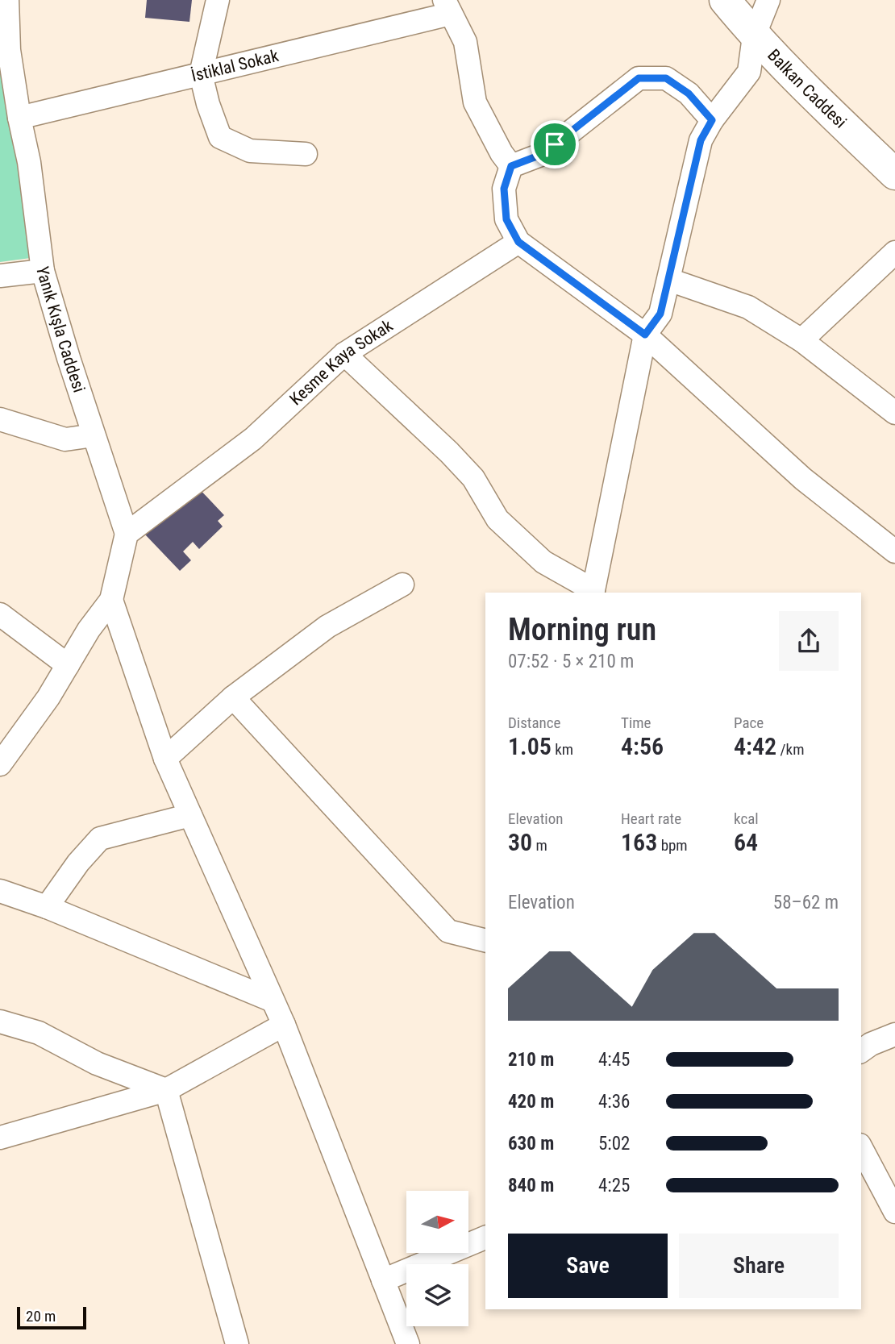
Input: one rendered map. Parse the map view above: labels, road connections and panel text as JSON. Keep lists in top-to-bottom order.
{
  "streets": {
    "main road": ["Balkan Caddesi"],
    "street": ["İstiklal Sokak", "Yanık Kışla Caddesi", "Kesme Kaya Sokak"]
  },
  "crossings": [
    ["İstiklal Sokak", "Yanık Kışla Caddesi"],
    ["Yanık Kışla Caddesi", "Kesme Kaya Sokak"]
  ],
  "scale_bar": "20 m",
  "north": "right",
  "page": {
    "heading": ["Morning run", "07:52 · 5 × 210 m"],
    "stats": [
      ["Distance", "1.05 km"],
      ["Time", "4:56"],
      ["Pace", "4:42 /km"],
      ["Elevation", "30 m"],
      ["Heart rate", "163 bpm"],
      ["kcal", "64"]
    ],
    "chart": ["Elevation", "58–62 m"],
    "list": [
      {
        "name": "210 m",
        "note": "4:45"
      },
      {
        "name": "420 m",
        "note": "4:36"
      },
      {
        "name": "630 m",
        "note": "5:02"
      },
      {
        "name": "840 m",
        "note": "4:25"
      }
    ],
    "buttons": ["Save", "Share"],
    "scale": "20 m"
  }
}
